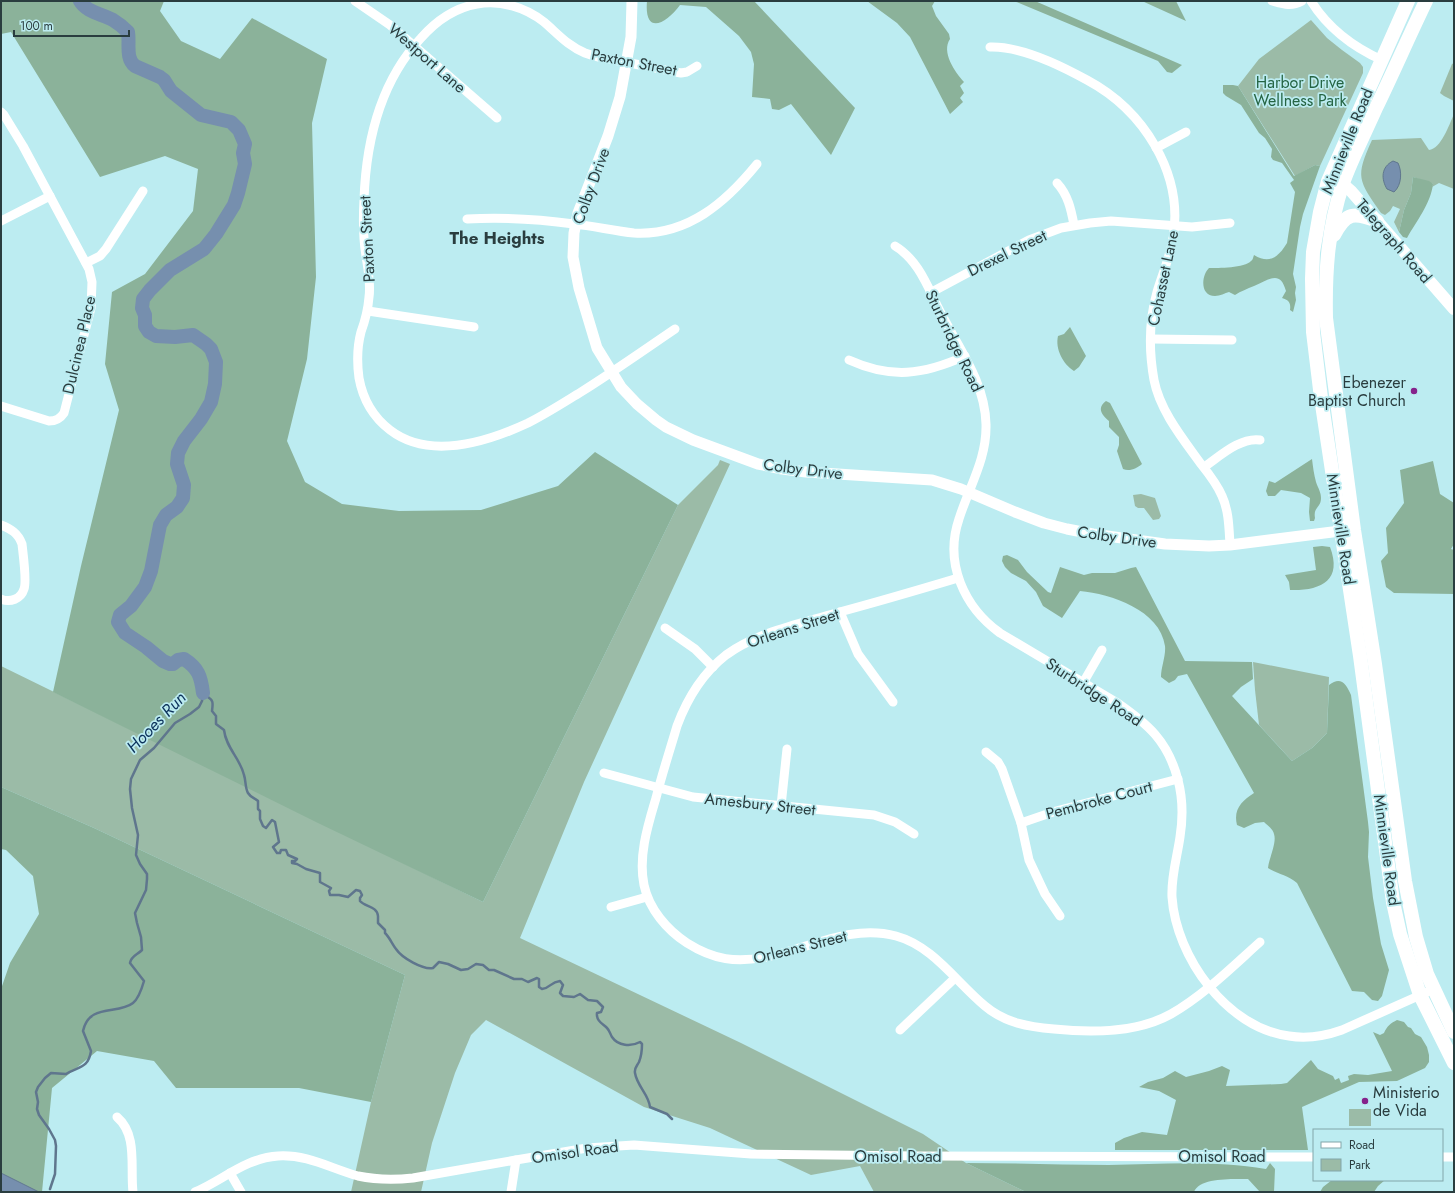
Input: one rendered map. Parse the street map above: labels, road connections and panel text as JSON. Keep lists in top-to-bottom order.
{
  "streets": {
    "main road": ["Minnieville Road", "Telegraph Road"],
    "street": [
      "Westport Lane",
      "Paxton Street",
      "Colby Drive",
      "Drexel Street",
      "Cohasset Lane",
      "Sturbridge Road",
      "Dulcinea Place",
      "Orleans Street",
      "Pembroke Court",
      "Amesbury Street",
      "Omisol Road"
    ]
  },
  "crossings": [
    ["Westport Lane", "Paxton Street"],
    ["Paxton Street", "Colby Drive"],
    ["Minnieville Road", "Colby Drive"],
    ["Minnieville Road", "Telegraph Road"],
    ["Minnieville Road", "Sturbridge Road"],
    ["Colby Drive", "Cohasset Lane"],
    ["Colby Drive", "Sturbridge Road"],
    ["Drexel Street", "Cohasset Lane"],
    ["Drexel Street", "Sturbridge Road"],
    ["Sturbridge Road", "Orleans Street"],
    ["Sturbridge Road", "Pembroke Court"],
    ["Orleans Street", "Amesbury Street"]
  ],
  "districts": ["The Heights"],
  "water": ["Hooes Run"],
  "parks": ["Harbor Drive Wellness Park"],
  "places": ["Ebenezer Baptist Church", "Ministerio de Vida"],
  "legend": ["Road", "Park"],
  "scale_bar": "100 m"
}
